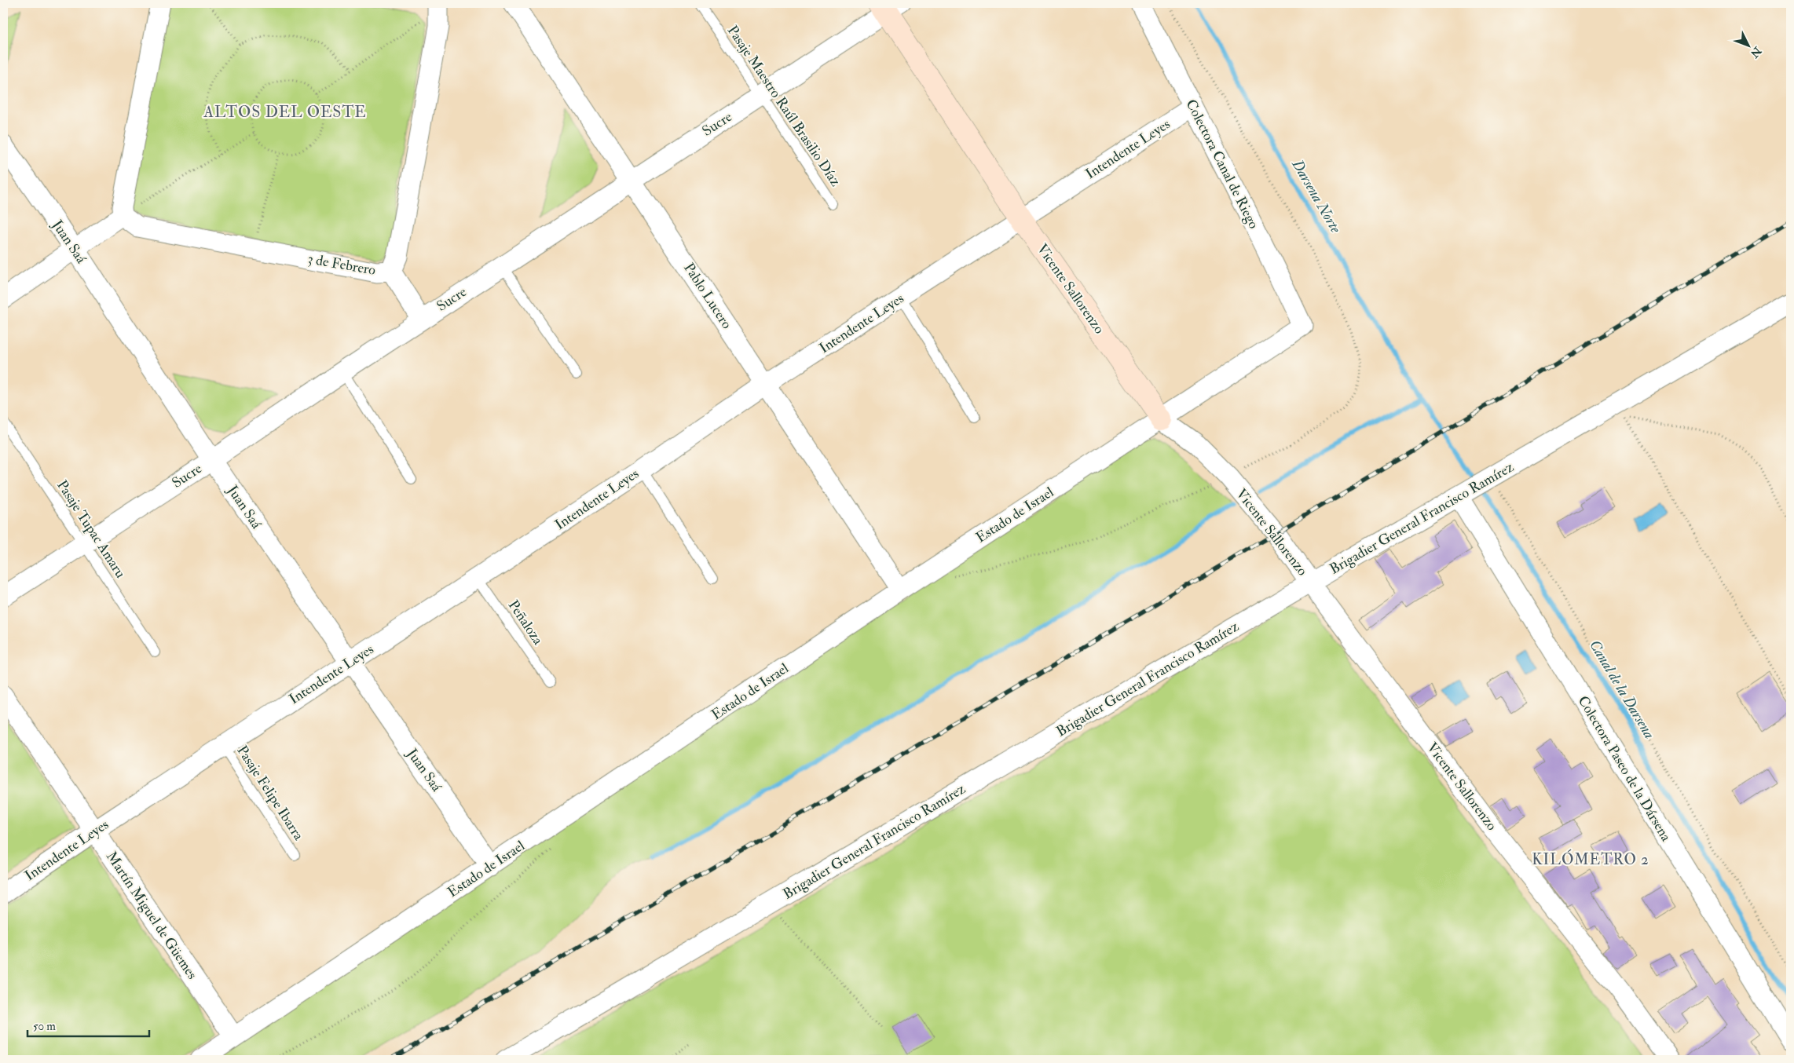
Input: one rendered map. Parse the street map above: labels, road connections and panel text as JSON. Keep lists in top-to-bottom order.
{
  "streets": {
    "street": [
      "Sucre",
      "Intendente Leyes",
      "Colectora Canal de Riego",
      "Juan Saá",
      "3 de Febrero",
      "Vicente Sallorenzo",
      "Pablo Lucero",
      "Estado de Israel",
      "Brigadier General Francisco Ramírez",
      "Colectora Paseo de la Dársena",
      "Martín Miguel de Güemes"
    ],
    "lane": [
      "Pasaje Maestro Raúl Brasilio Díaz",
      "Pasaje Tupac Amaru",
      "Peñaloza",
      "Pasaje Felipe Ibarra"
    ]
  },
  "crossings": [
    ["Pasaje Maestro Raúl Brasilio Díaz", "Sucre"],
    ["Sucre", "Juan Saá"],
    ["Sucre", "Vicente Sallorenzo"],
    ["Sucre", "Pablo Lucero"],
    ["Sucre", "Pasaje Tupac Amaru"],
    ["Intendente Leyes", "Colectora Canal de Riego"],
    ["Intendente Leyes", "Juan Saá"],
    ["Intendente Leyes", "Vicente Sallorenzo"],
    ["Intendente Leyes", "Pablo Lucero"],
    ["Intendente Leyes", "Peñaloza"],
    ["Intendente Leyes", "Pasaje Felipe Ibarra"],
    ["Intendente Leyes", "Martín Miguel de Güemes"],
    ["Colectora Canal de Riego", "Estado de Israel"],
    ["Juan Saá", "Estado de Israel"],
    ["Vicente Sallorenzo", "Estado de Israel"],
    ["Vicente Sallorenzo", "Brigadier General Francisco Ramírez"],
    ["Pablo Lucero", "Estado de Israel"],
    ["Estado de Israel", "Martín Miguel de Güemes"],
    ["Brigadier General Francisco Ramírez", "Colectora Paseo de la Dársena"]
  ],
  "districts": ["ALTOS DEL OESTE", "KILÓMETRO 2"],
  "water": ["Darsena Norte", "Canal de la Darsena"],
  "scale_bar": "50 m",
  "north": "bottom right"
}
